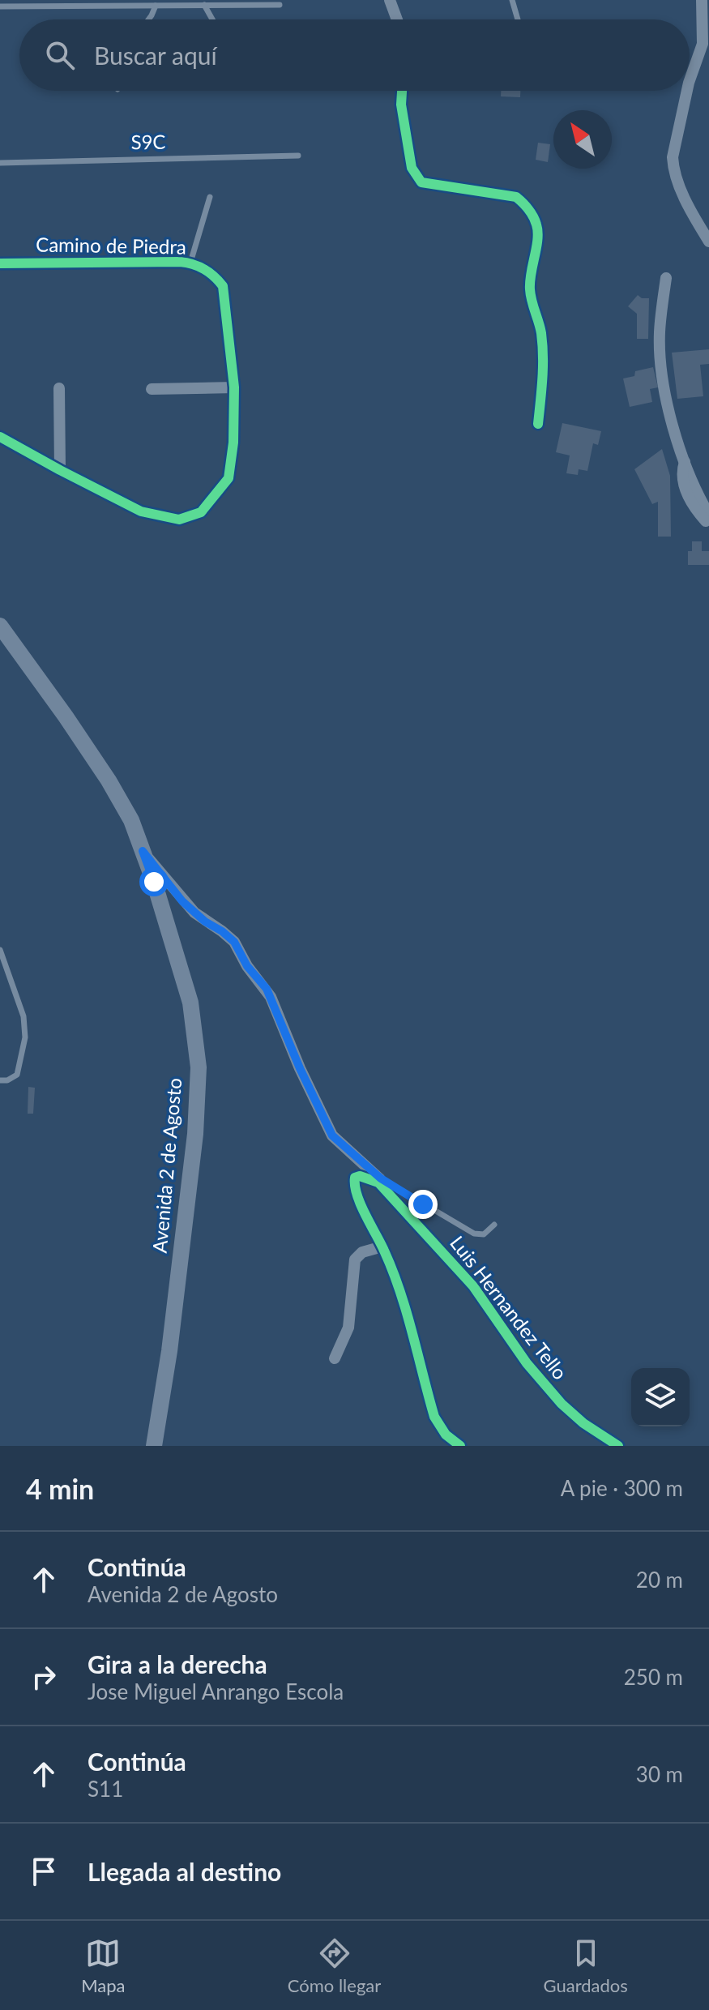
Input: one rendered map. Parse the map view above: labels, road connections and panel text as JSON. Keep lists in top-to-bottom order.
{
  "streets": {
    "main road": ["Avenida 2 de Agosto"],
    "street": ["Camino de Piedra", "Luis Hernandez Tello"],
    "lane": ["S9C"]
  },
  "crossings": [
    ["Avenida 2 de Agosto", "Luis Hernandez Tello"]
  ],
  "north": "top left",
  "page": {
    "search": "Buscar aquí",
    "heading": ["4 min", "A pie · 300 m"],
    "list": [
      ["Continúa", "Avenida 2 de Agosto", "20 m"],
      ["Gira a la derecha", "Jose Miguel Anrango Escola", "250 m"],
      ["Continúa", "S11", "30 m"],
      "Llegada al destino"
    ],
    "nav": ["Mapa", "Cómo llegar", "Guardados"]
  }
}
